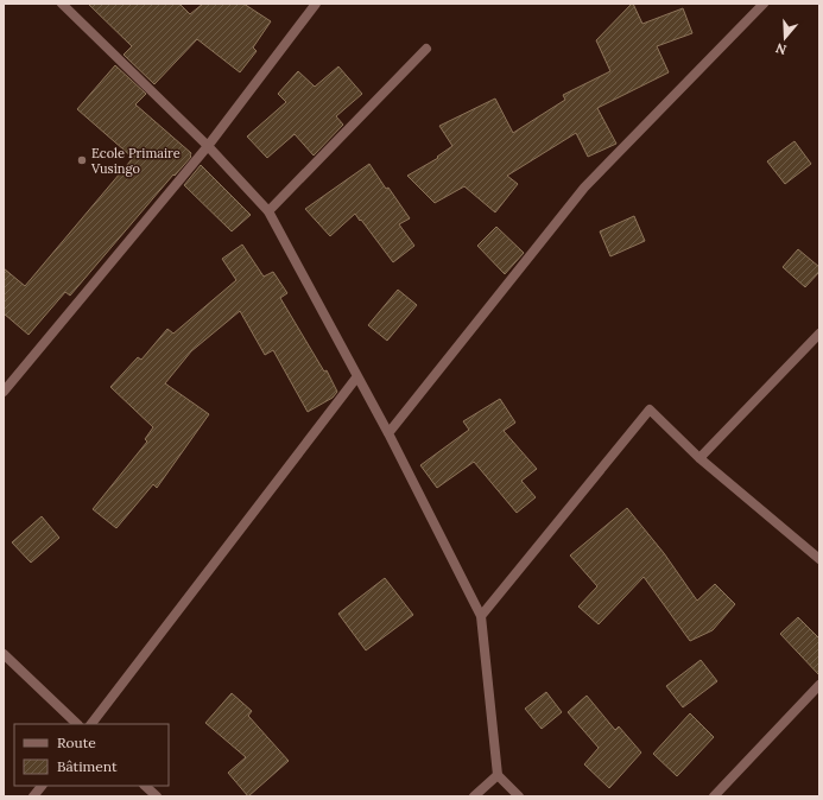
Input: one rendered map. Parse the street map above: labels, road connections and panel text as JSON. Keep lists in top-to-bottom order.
{
  "places": ["Ecole Primaire Vusingo"],
  "legend": ["Route", "Bâtiment"],
  "north": "bottom"
}
